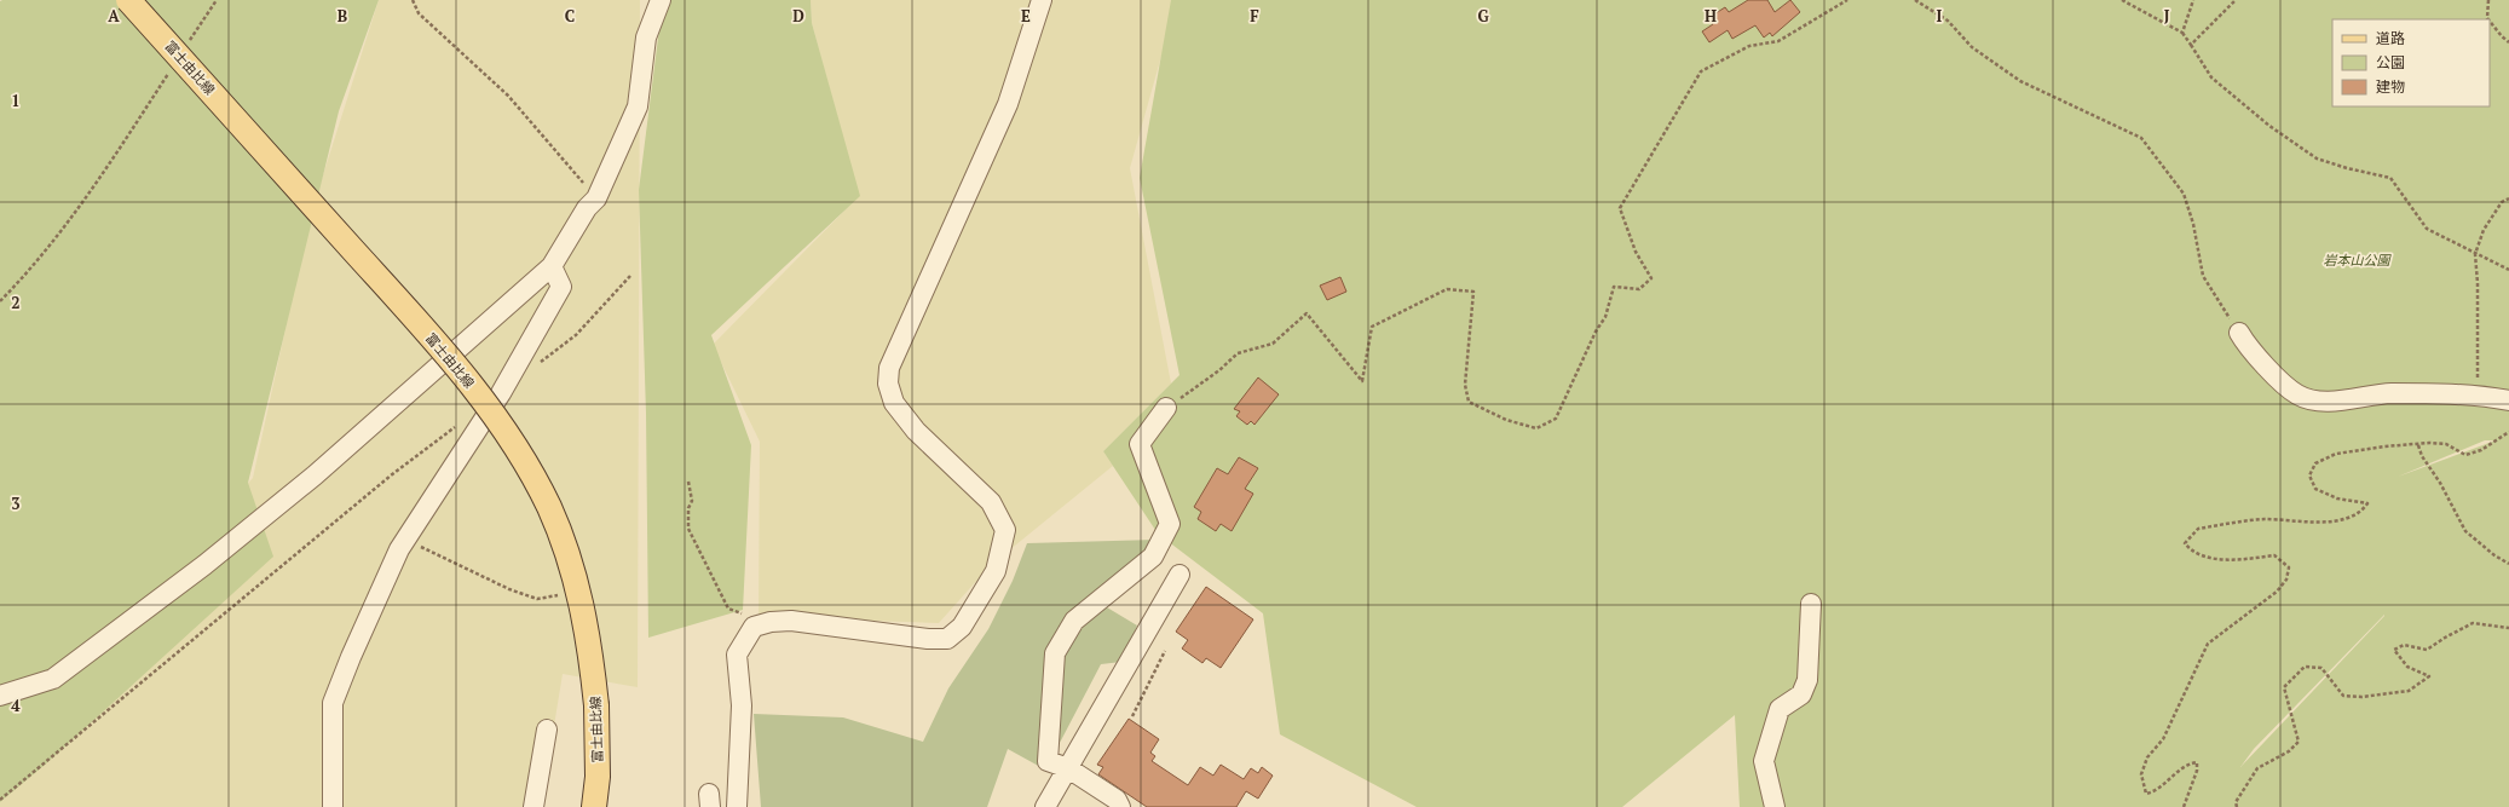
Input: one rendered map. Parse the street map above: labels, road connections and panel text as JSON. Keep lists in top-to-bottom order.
{
  "streets": {
    "main road": ["富士由比線"]
  },
  "parks": ["岩本山公園"],
  "legend": ["道路", "公園", "建物"],
  "grid": {
    "columns": [
      "A",
      "B",
      "C",
      "D",
      "E",
      "F",
      "G",
      "H",
      "I",
      "J"
    ],
    "rows": [
      "1",
      "2",
      "3",
      "4"
    ]
  }
}
